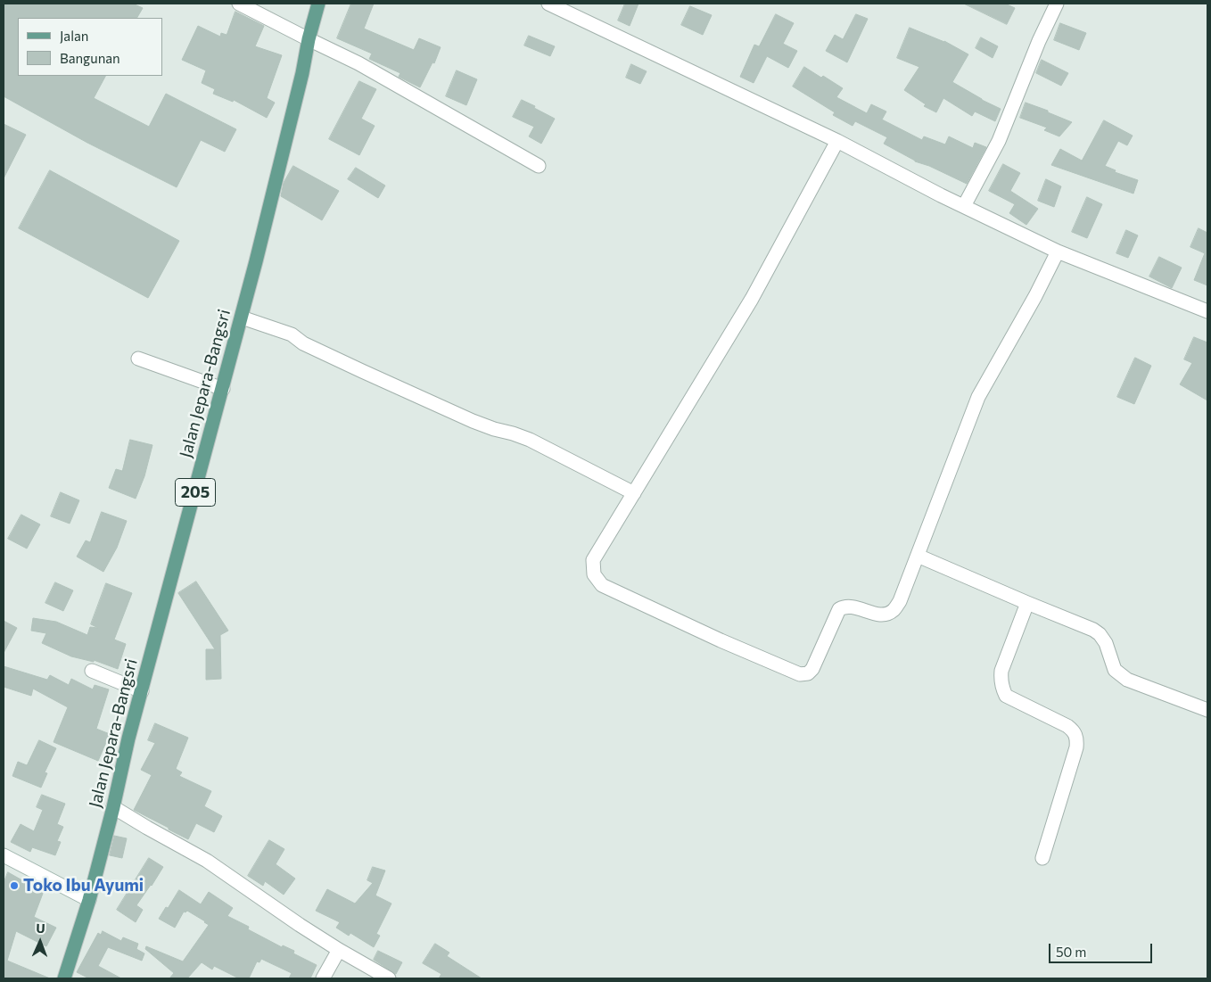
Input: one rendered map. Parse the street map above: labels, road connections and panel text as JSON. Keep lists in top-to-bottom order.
{
  "streets": {
    "main road": ["Jalan Jepara-Bangsri", "205"]
  },
  "places": ["Toko Ibu Ayumi"],
  "legend": ["Jalan", "Bangunan"],
  "scale_bar": "50 m",
  "north": "top"
}
